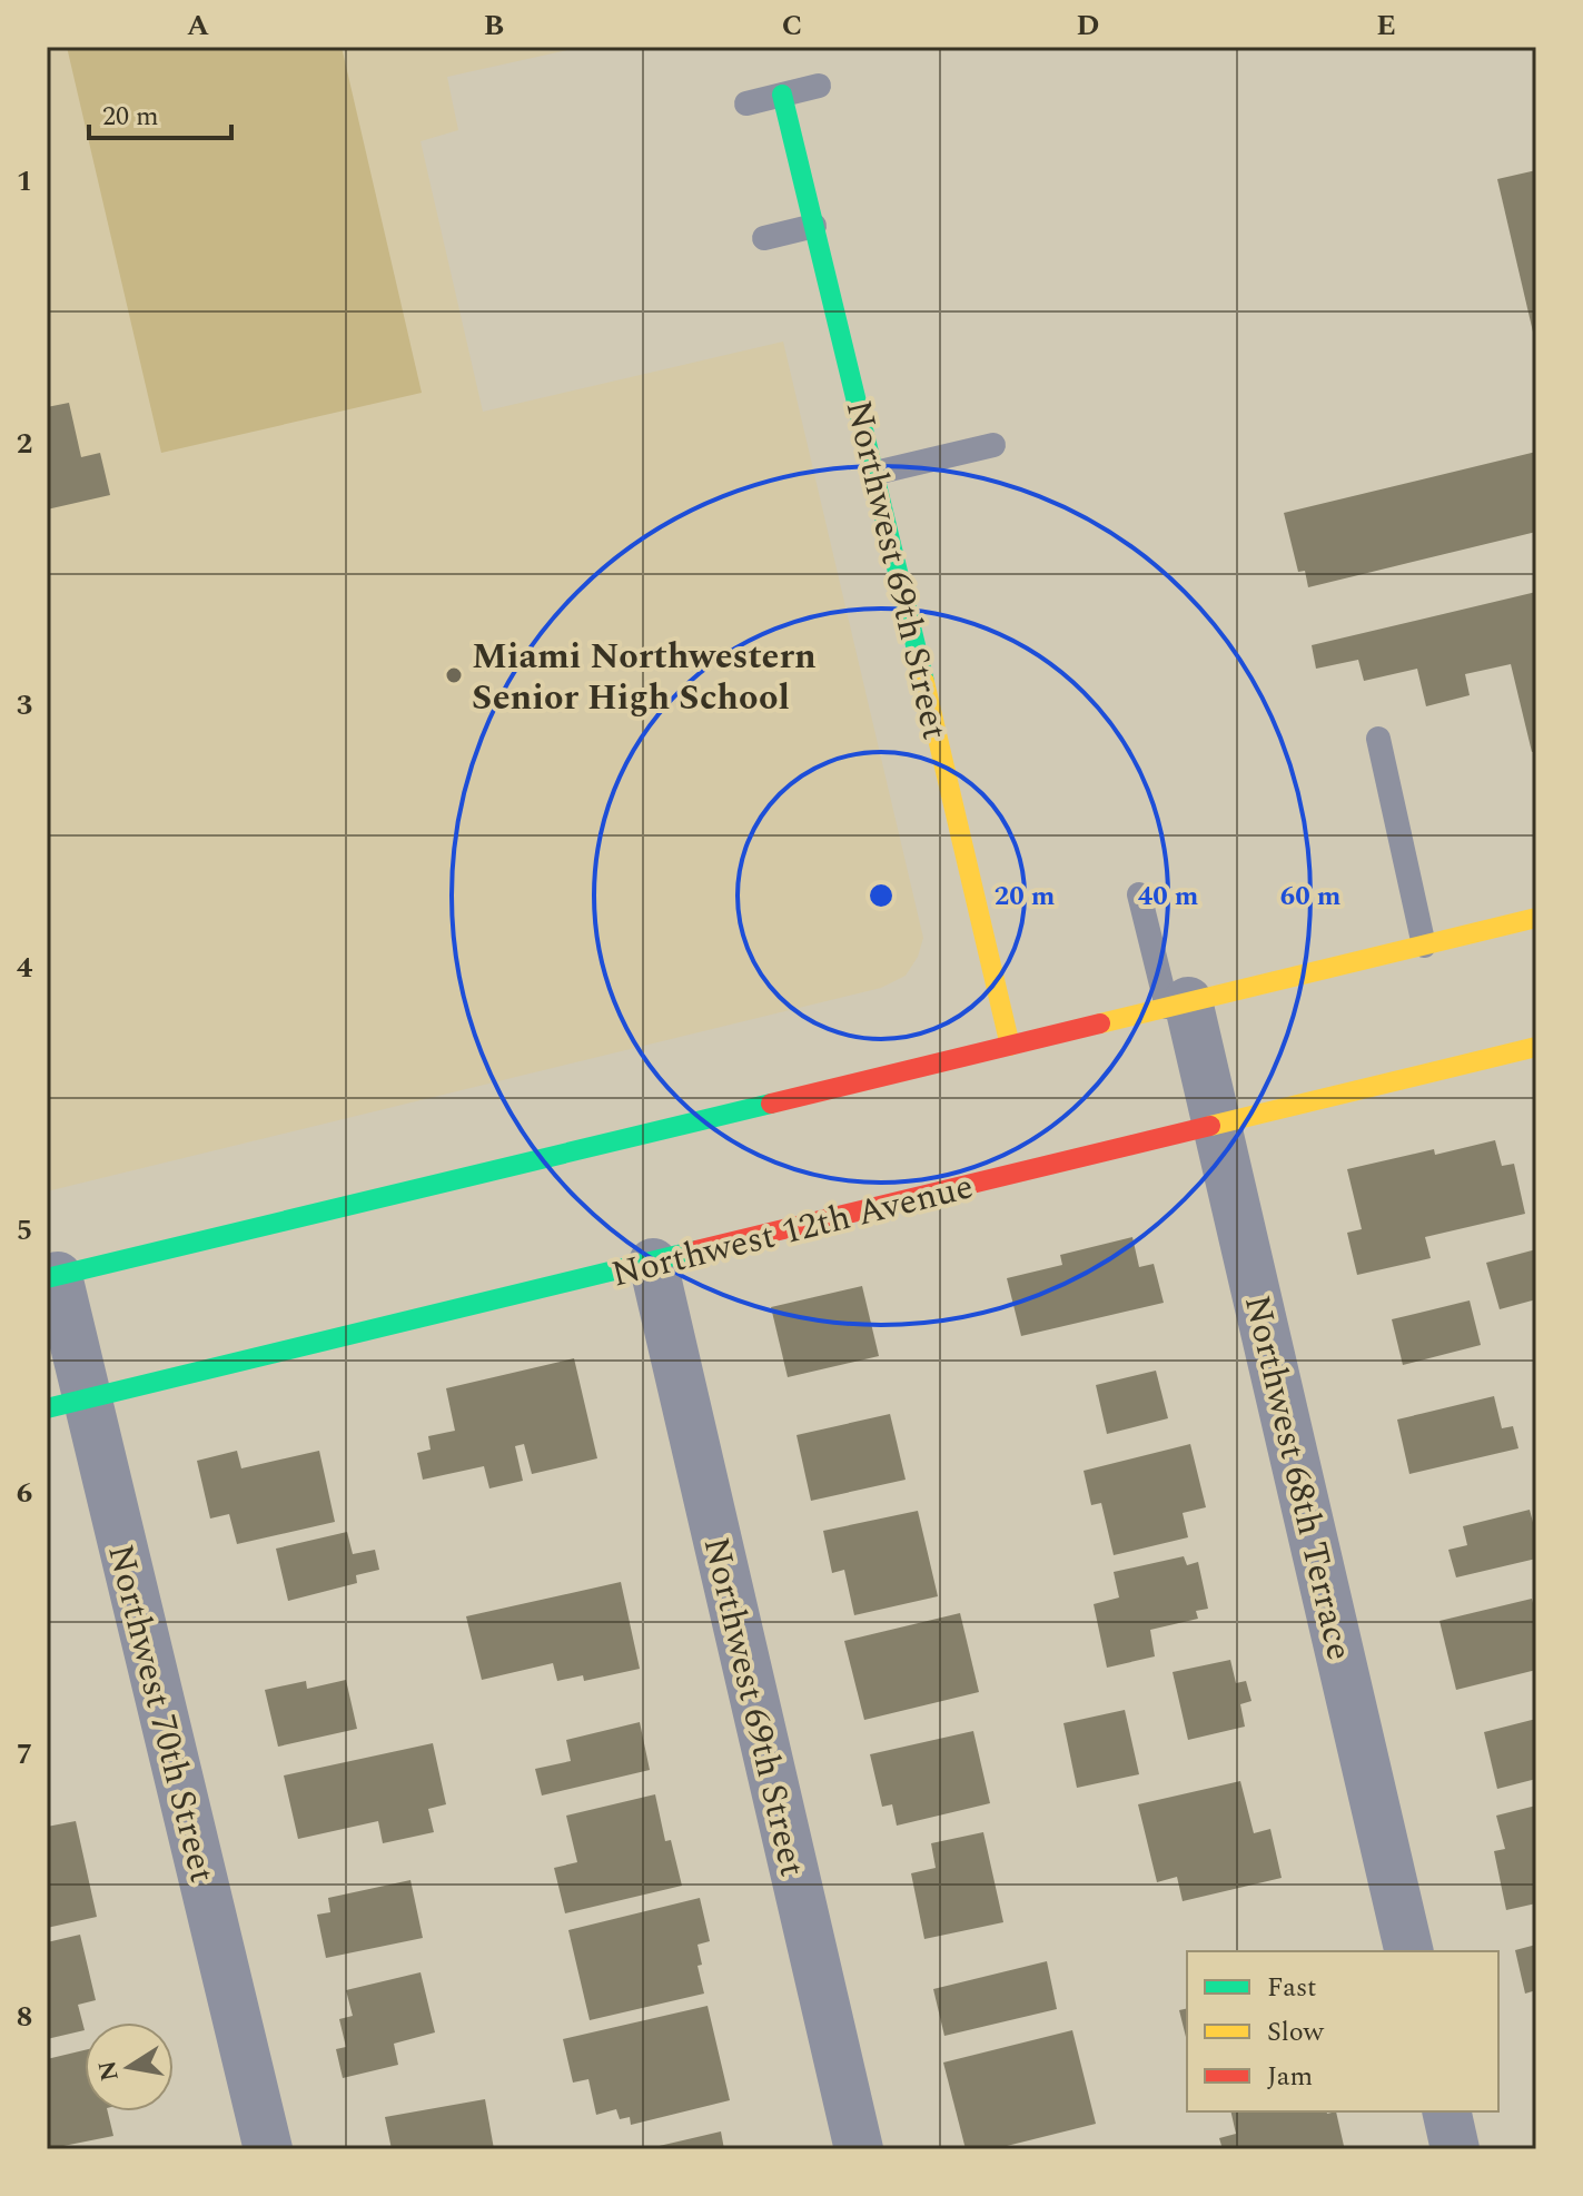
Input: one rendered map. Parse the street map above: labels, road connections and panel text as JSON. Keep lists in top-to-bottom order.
{
  "streets": {
    "street": [
      "Northwest 69th Street",
      "Northwest 12th Avenue",
      "Northwest 68th Terrace",
      "Northwest 70th Street"
    ]
  },
  "crossings": [
    ["Northwest 69th Street", "Northwest 12th Avenue"],
    ["Northwest 12th Avenue", "Northwest 68th Terrace"],
    ["Northwest 12th Avenue", "Northwest 70th Street"]
  ],
  "places": ["Miami Northwestern Senior High School"],
  "legend": ["Fast", "Slow", "Jam"],
  "scale_bar": "20 m",
  "north": "left",
  "grid": {
    "columns": [
      "A",
      "B",
      "C",
      "D",
      "E"
    ],
    "rows": [
      "1",
      "2",
      "3",
      "4",
      "5",
      "6",
      "7",
      "8"
    ]
  },
  "rings": ["20 m", "40 m", "60 m"]
}
